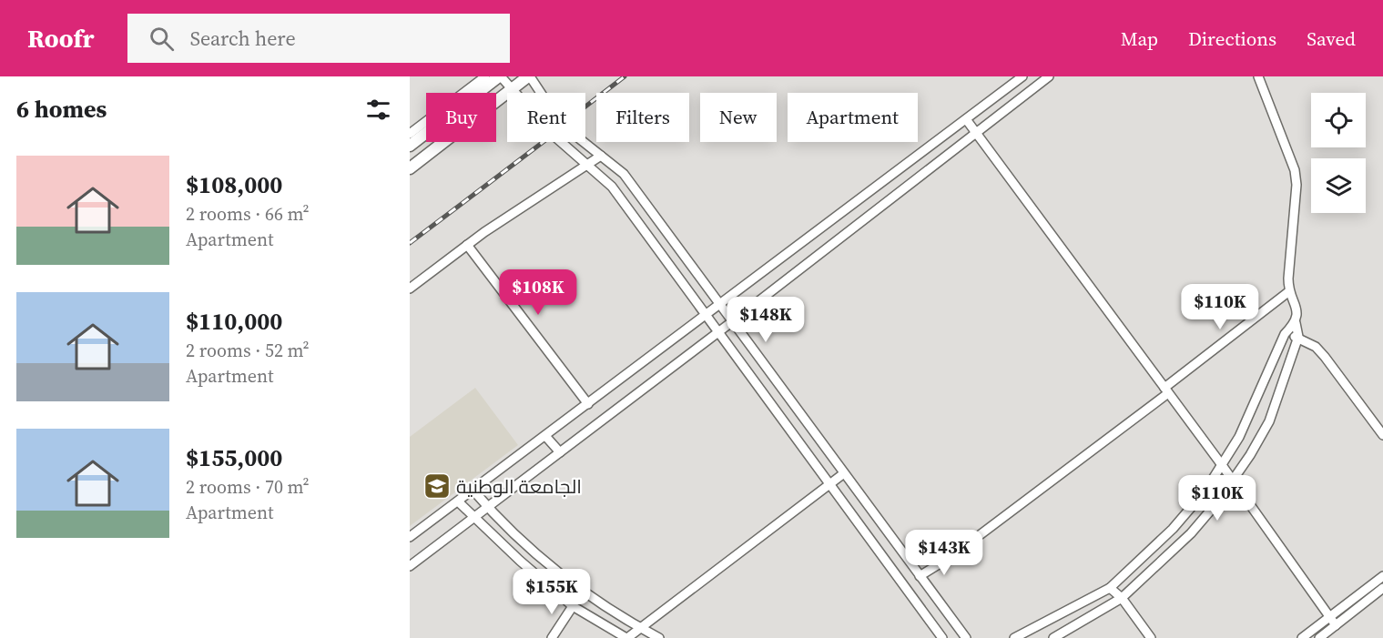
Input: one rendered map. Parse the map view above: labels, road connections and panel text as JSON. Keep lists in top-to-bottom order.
{
  "places": {
    "school or university": ["الجامعة الوطنية"]
  },
  "page": {
    "header": "Roofr",
    "search": "Search here",
    "nav": ["Map", "Directions", "Saved"],
    "heading": "6 homes",
    "chip": [
      "Buy",
      "Rent",
      "Filters",
      "New",
      "Apartment"
    ],
    "list": [
      {
        "name": "$108,000",
        "note": "2 rooms · 66 m² · Apartment"
      },
      {
        "name": "$110,000",
        "note": "2 rooms · 52 m² · Apartment"
      },
      {
        "name": "$155,000",
        "note": "2 rooms · 70 m² · Apartment"
      }
    ],
    "price": [
      "$108K",
      "$110K",
      "$148K",
      "$110K",
      "$143K",
      "$155K"
    ]
  }
}
